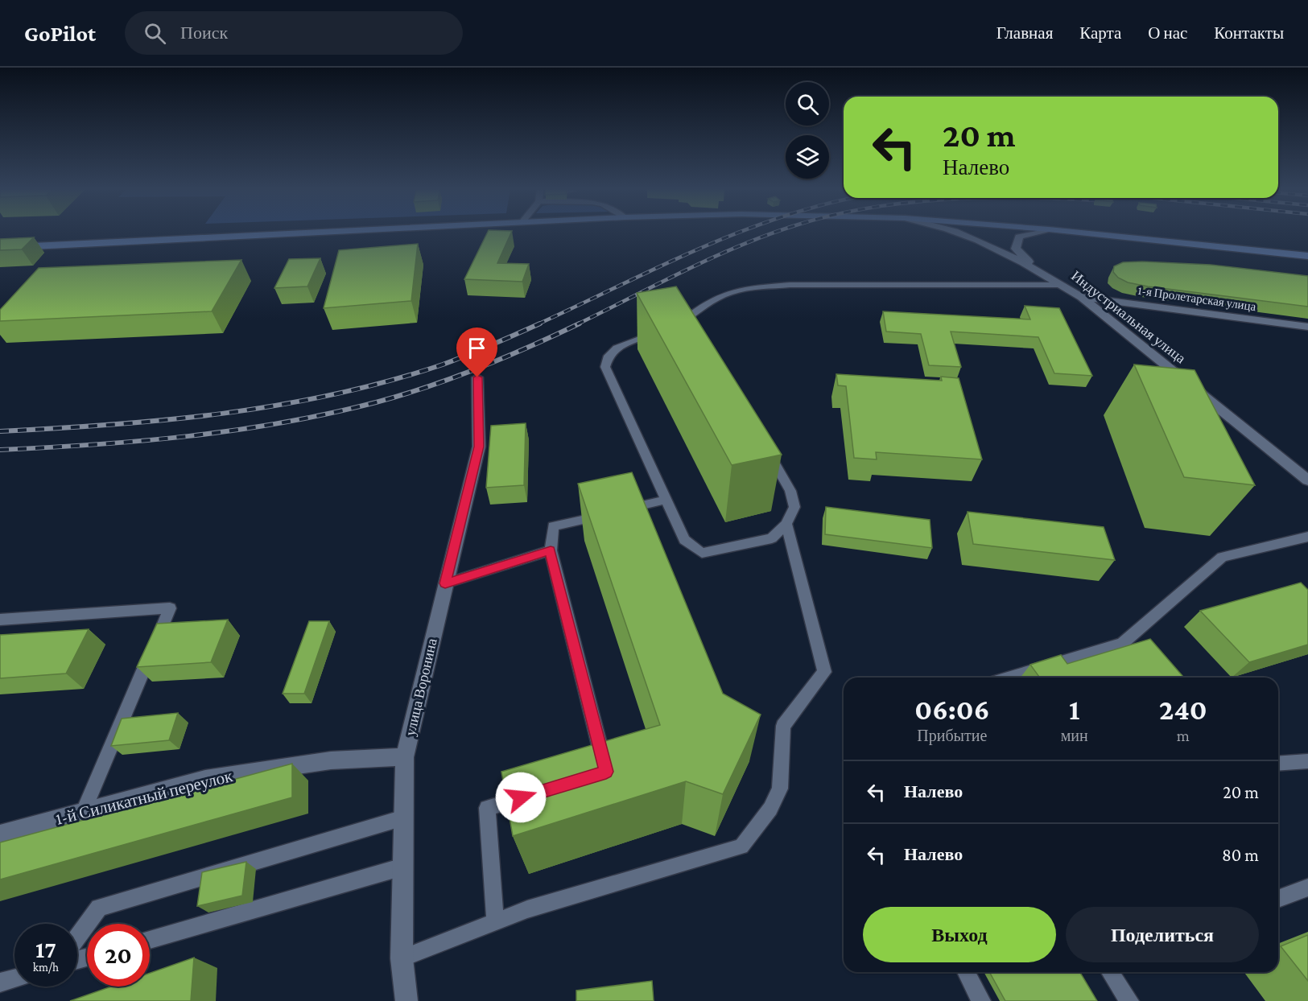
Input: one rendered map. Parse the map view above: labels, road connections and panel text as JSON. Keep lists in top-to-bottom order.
{
  "streets": {
    "street": [
      "1-я Пролетарская улица",
      "Индустриальная улица",
      "улица Воронина",
      "1-й Силикатный переулок"
    ]
  },
  "crossings": [
    ["1-я Пролетарская улица", "Индустриальная улица"],
    ["улица Воронина", "1-й Силикатный переулок"]
  ],
  "page": {
    "header": "GoPilot",
    "search": "Поиск",
    "nav": [
      "Главная",
      "Карта",
      "О нас",
      "Контакты"
    ],
    "turn": ["20 m", "Налево"],
    "eta": [
      "06:06",
      "Прибытие",
      "1",
      "мин",
      "240",
      "m"
    ],
    "list": [
      {
        "name": "Налево",
        "value": "20 m"
      },
      {
        "name": "Налево",
        "value": "80 m"
      }
    ],
    "buttons": ["Выход", "Поделиться"],
    "speed": "17 km/h",
    "limit": "20"
  }
}
